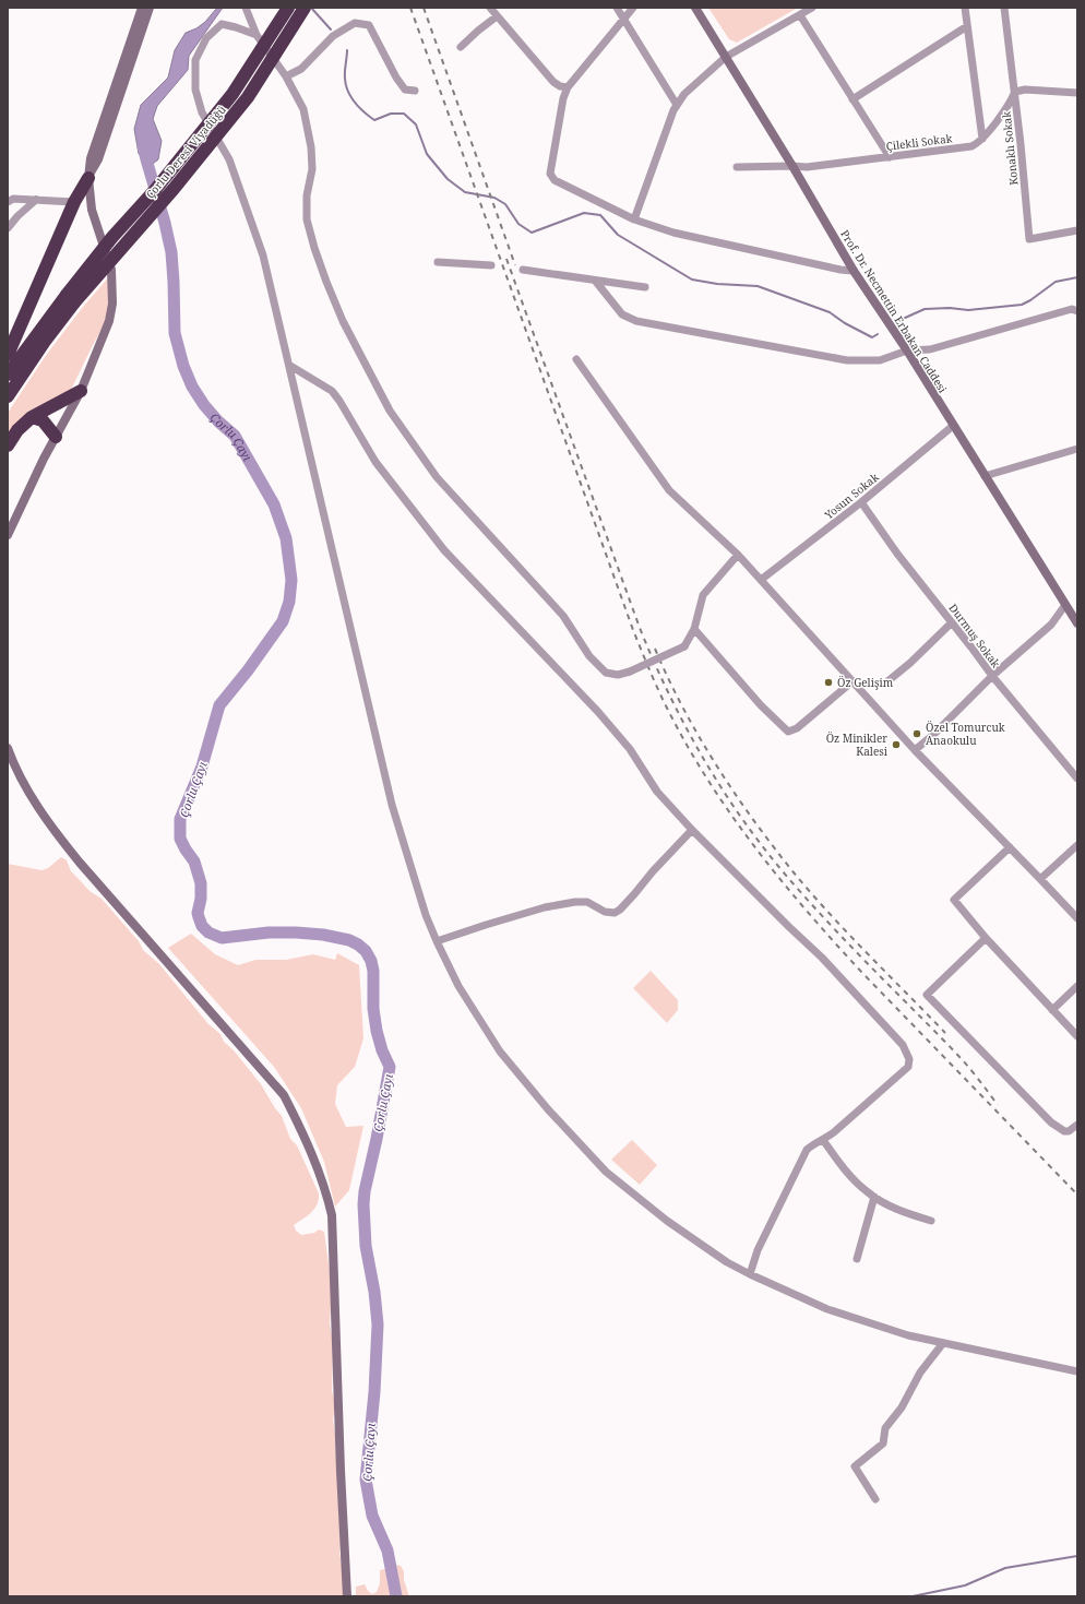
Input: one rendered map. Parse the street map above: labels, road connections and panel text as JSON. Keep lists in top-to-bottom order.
{
  "streets": {
    "highway": ["Çorlu Deresi Viyadüğü"],
    "street": [
      "Çilekli Sokak",
      "Konaklı Sokak",
      "Prof. Dr. Necmettin Erbakan Caddesi",
      "Yosun Sokak",
      "Durmuş Sokak"
    ]
  },
  "crossings": [
    ["Çilekli Sokak", "Prof. Dr. Necmettin Erbakan Caddesi"],
    ["Prof. Dr. Necmettin Erbakan Caddesi", "Yosun Sokak"],
    ["Yosun Sokak", "Durmuş Sokak"]
  ],
  "water": ["Çorlu Çayı"],
  "places": ["Öz Gelişim", "Özel Tomurcuk Anaokulu", "Öz Minikler Kalesi"]
}
